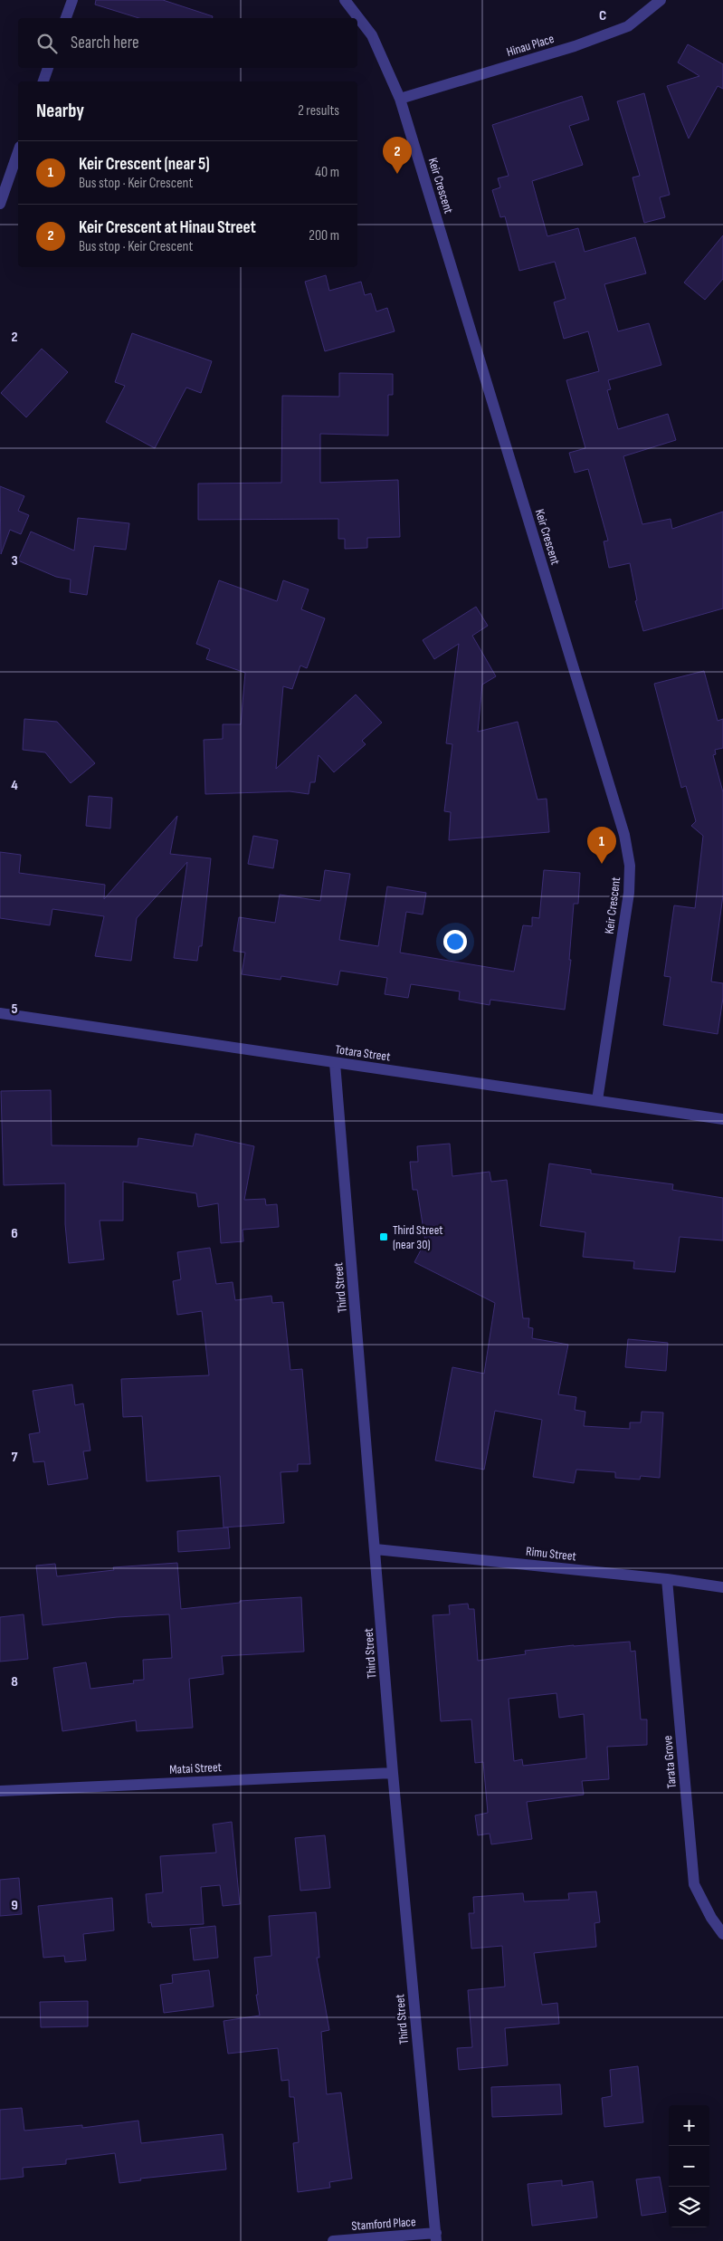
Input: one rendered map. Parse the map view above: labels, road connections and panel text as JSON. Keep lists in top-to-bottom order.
{
  "streets": {
    "street": [
      "Hinau Place",
      "Keir Crescent",
      "Totara Street",
      "Third Street",
      "Rimu Street",
      "Tarata Grove",
      "Matai Street",
      "Stamford Place"
    ]
  },
  "crossings": [
    ["Hinau Place", "Keir Crescent"],
    ["Keir Crescent", "Totara Street"],
    ["Totara Street", "Third Street"],
    ["Third Street", "Rimu Street"],
    ["Third Street", "Matai Street"],
    ["Third Street", "Stamford Place"],
    ["Rimu Street", "Tarata Grove"]
  ],
  "places": {
    "transit": ["Third Street (near 30)"]
  },
  "page": {
    "search": "Search here",
    "heading": ["Nearby", "2 results"],
    "pins": ["2", "1"],
    "list": [
      {
        "mark": "1",
        "name": "Keir Crescent (near 5)",
        "note": "Bus stop · Keir Crescent",
        "value": "40 m"
      },
      {
        "mark": "2",
        "name": "Keir Crescent at Hinau Street",
        "note": "Bus stop · Keir Crescent",
        "value": "200 m"
      }
    ],
    "map_buttons": ["+", "−"]
  },
  "grid": {
    "columns": ["C"],
    "rows": [
      "2",
      "3",
      "4",
      "5",
      "6",
      "7",
      "8",
      "9"
    ]
  }
}
